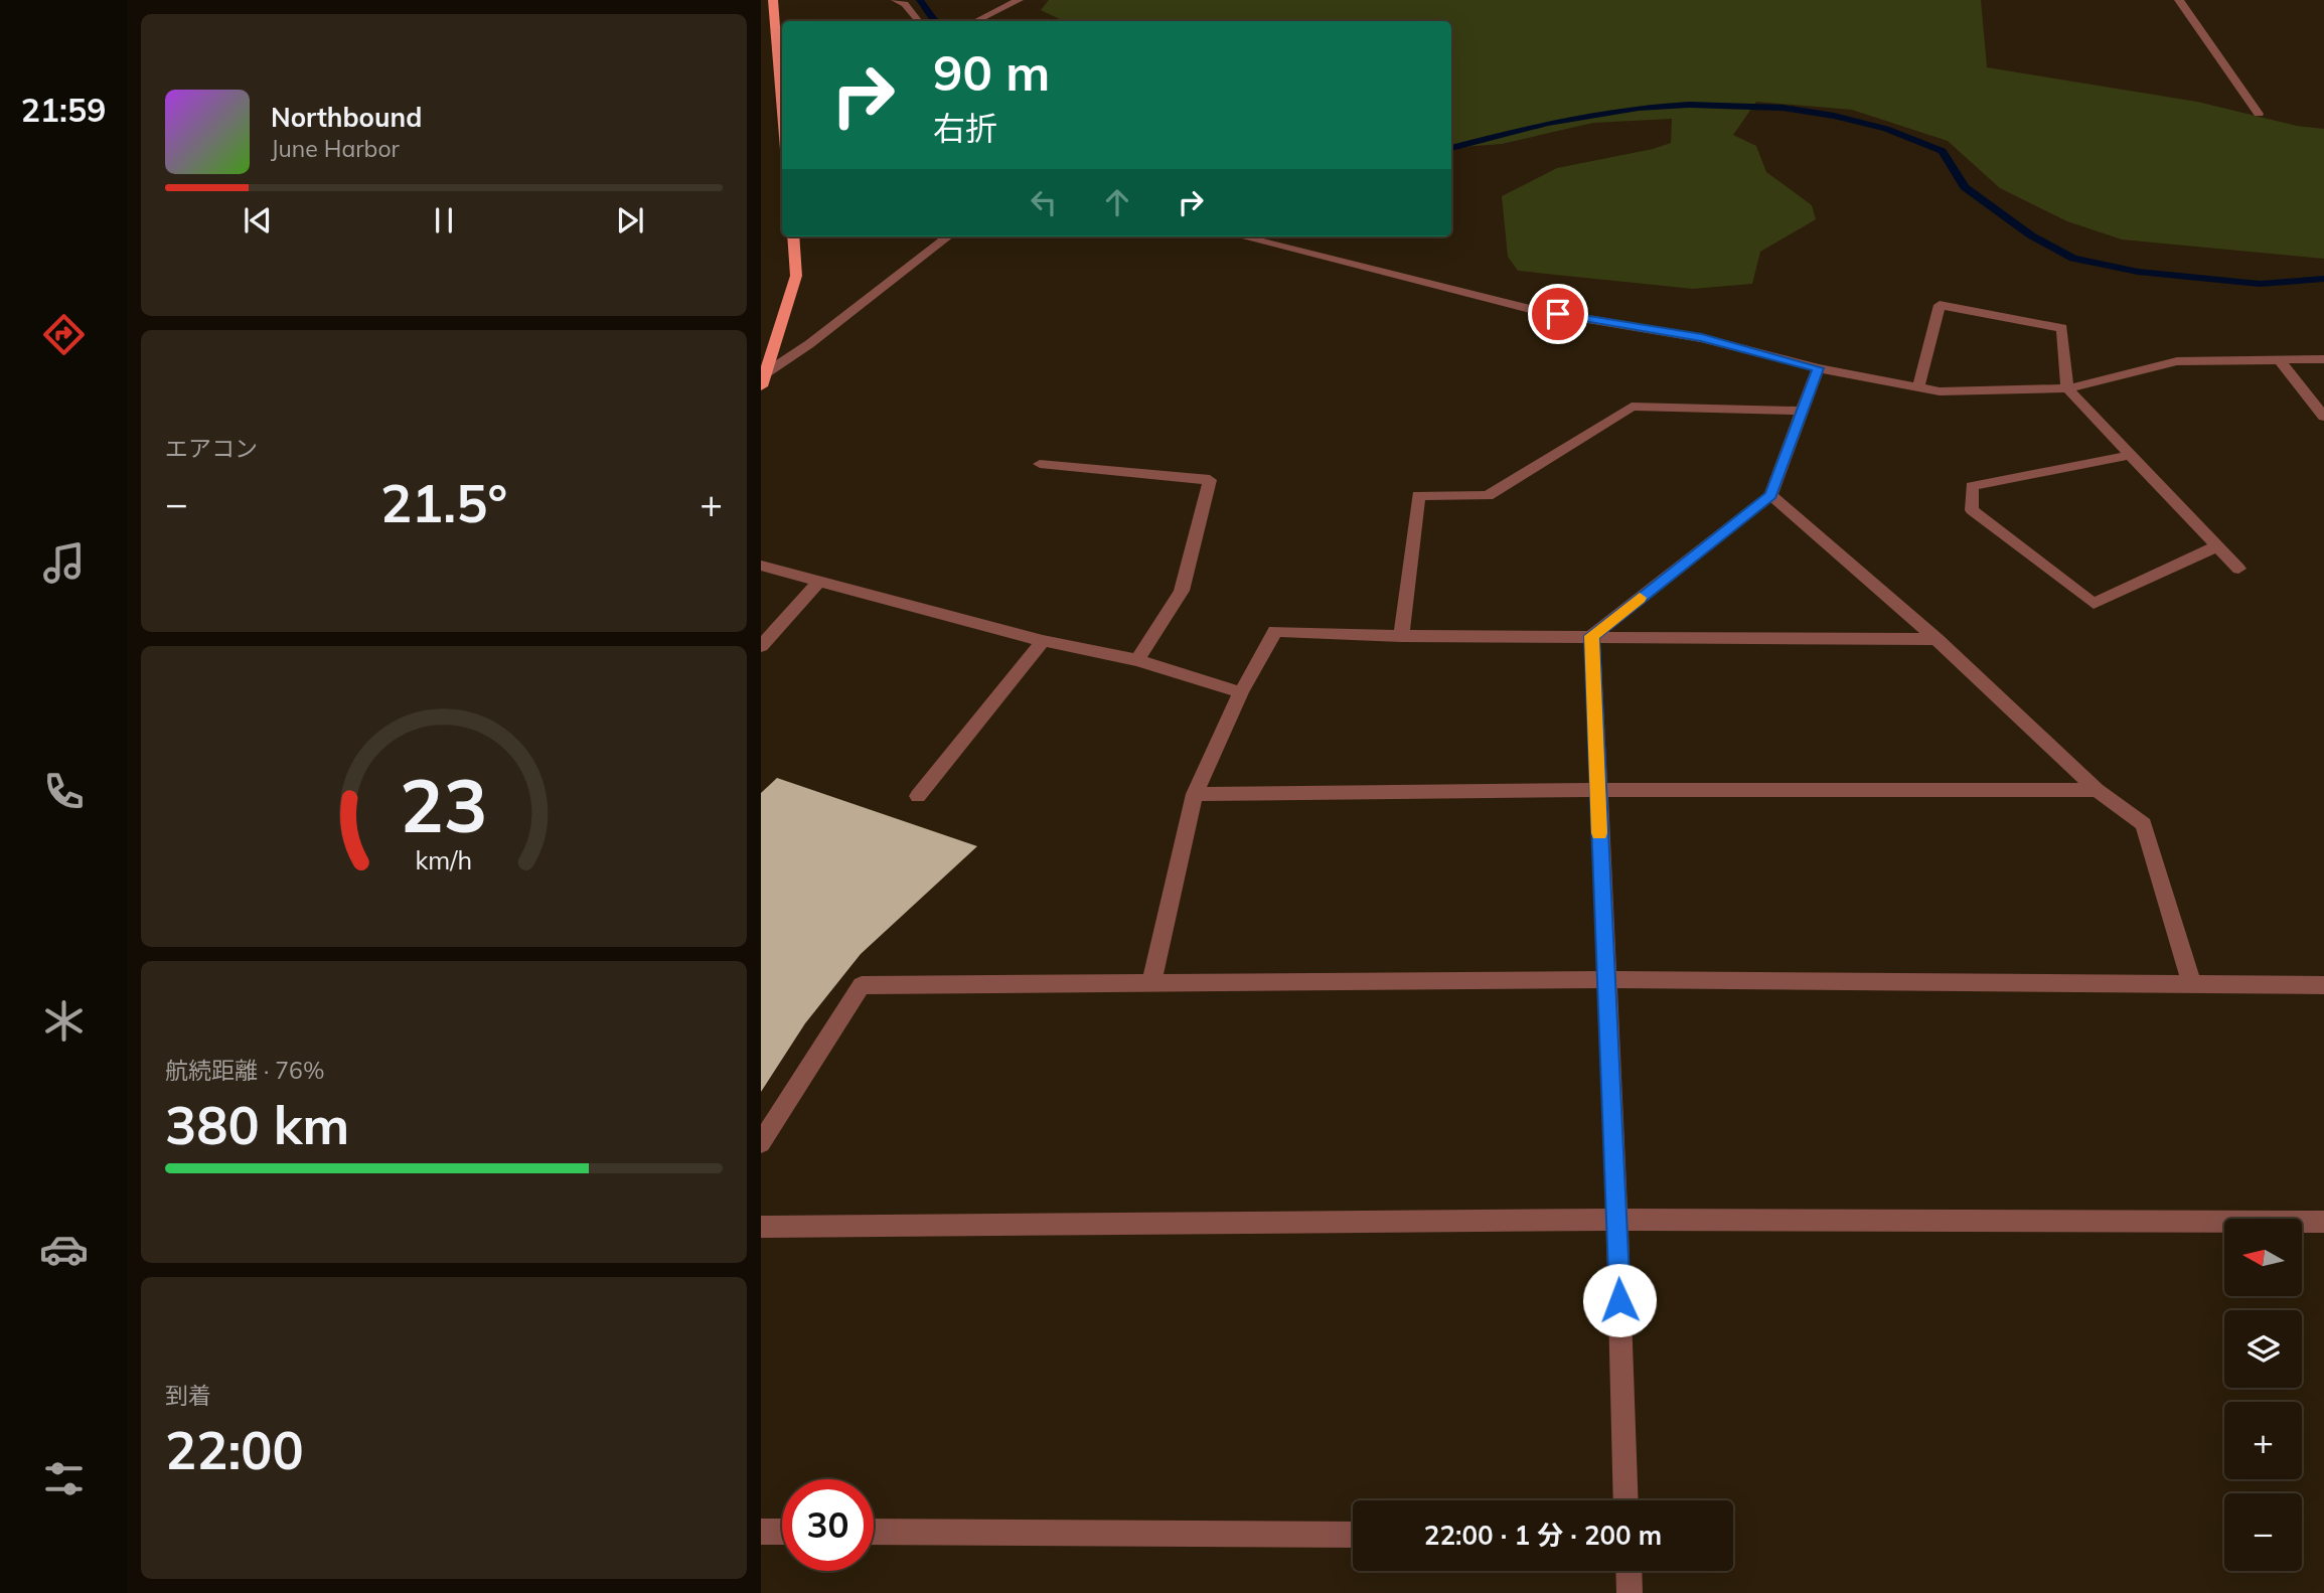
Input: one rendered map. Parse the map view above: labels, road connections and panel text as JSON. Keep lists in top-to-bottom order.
{
  "north": "left",
  "page": {
    "tabs": "21:59",
    "turn": ["90 m", "右折"],
    "song": ["Northbound", "June Harbor"],
    "tile": [
      "エアコン",
      ["航続距離 · 76%", "380 km"],
      ["到着", "22:00"]
    ],
    "heat": ["−", "21.5°", "+"],
    "map_buttons": ["+", "−"],
    "limit": "30",
    "trip": "22:00 · 1 分 · 200 m",
    "gauge": ["23", "km/h"]
  }
}
